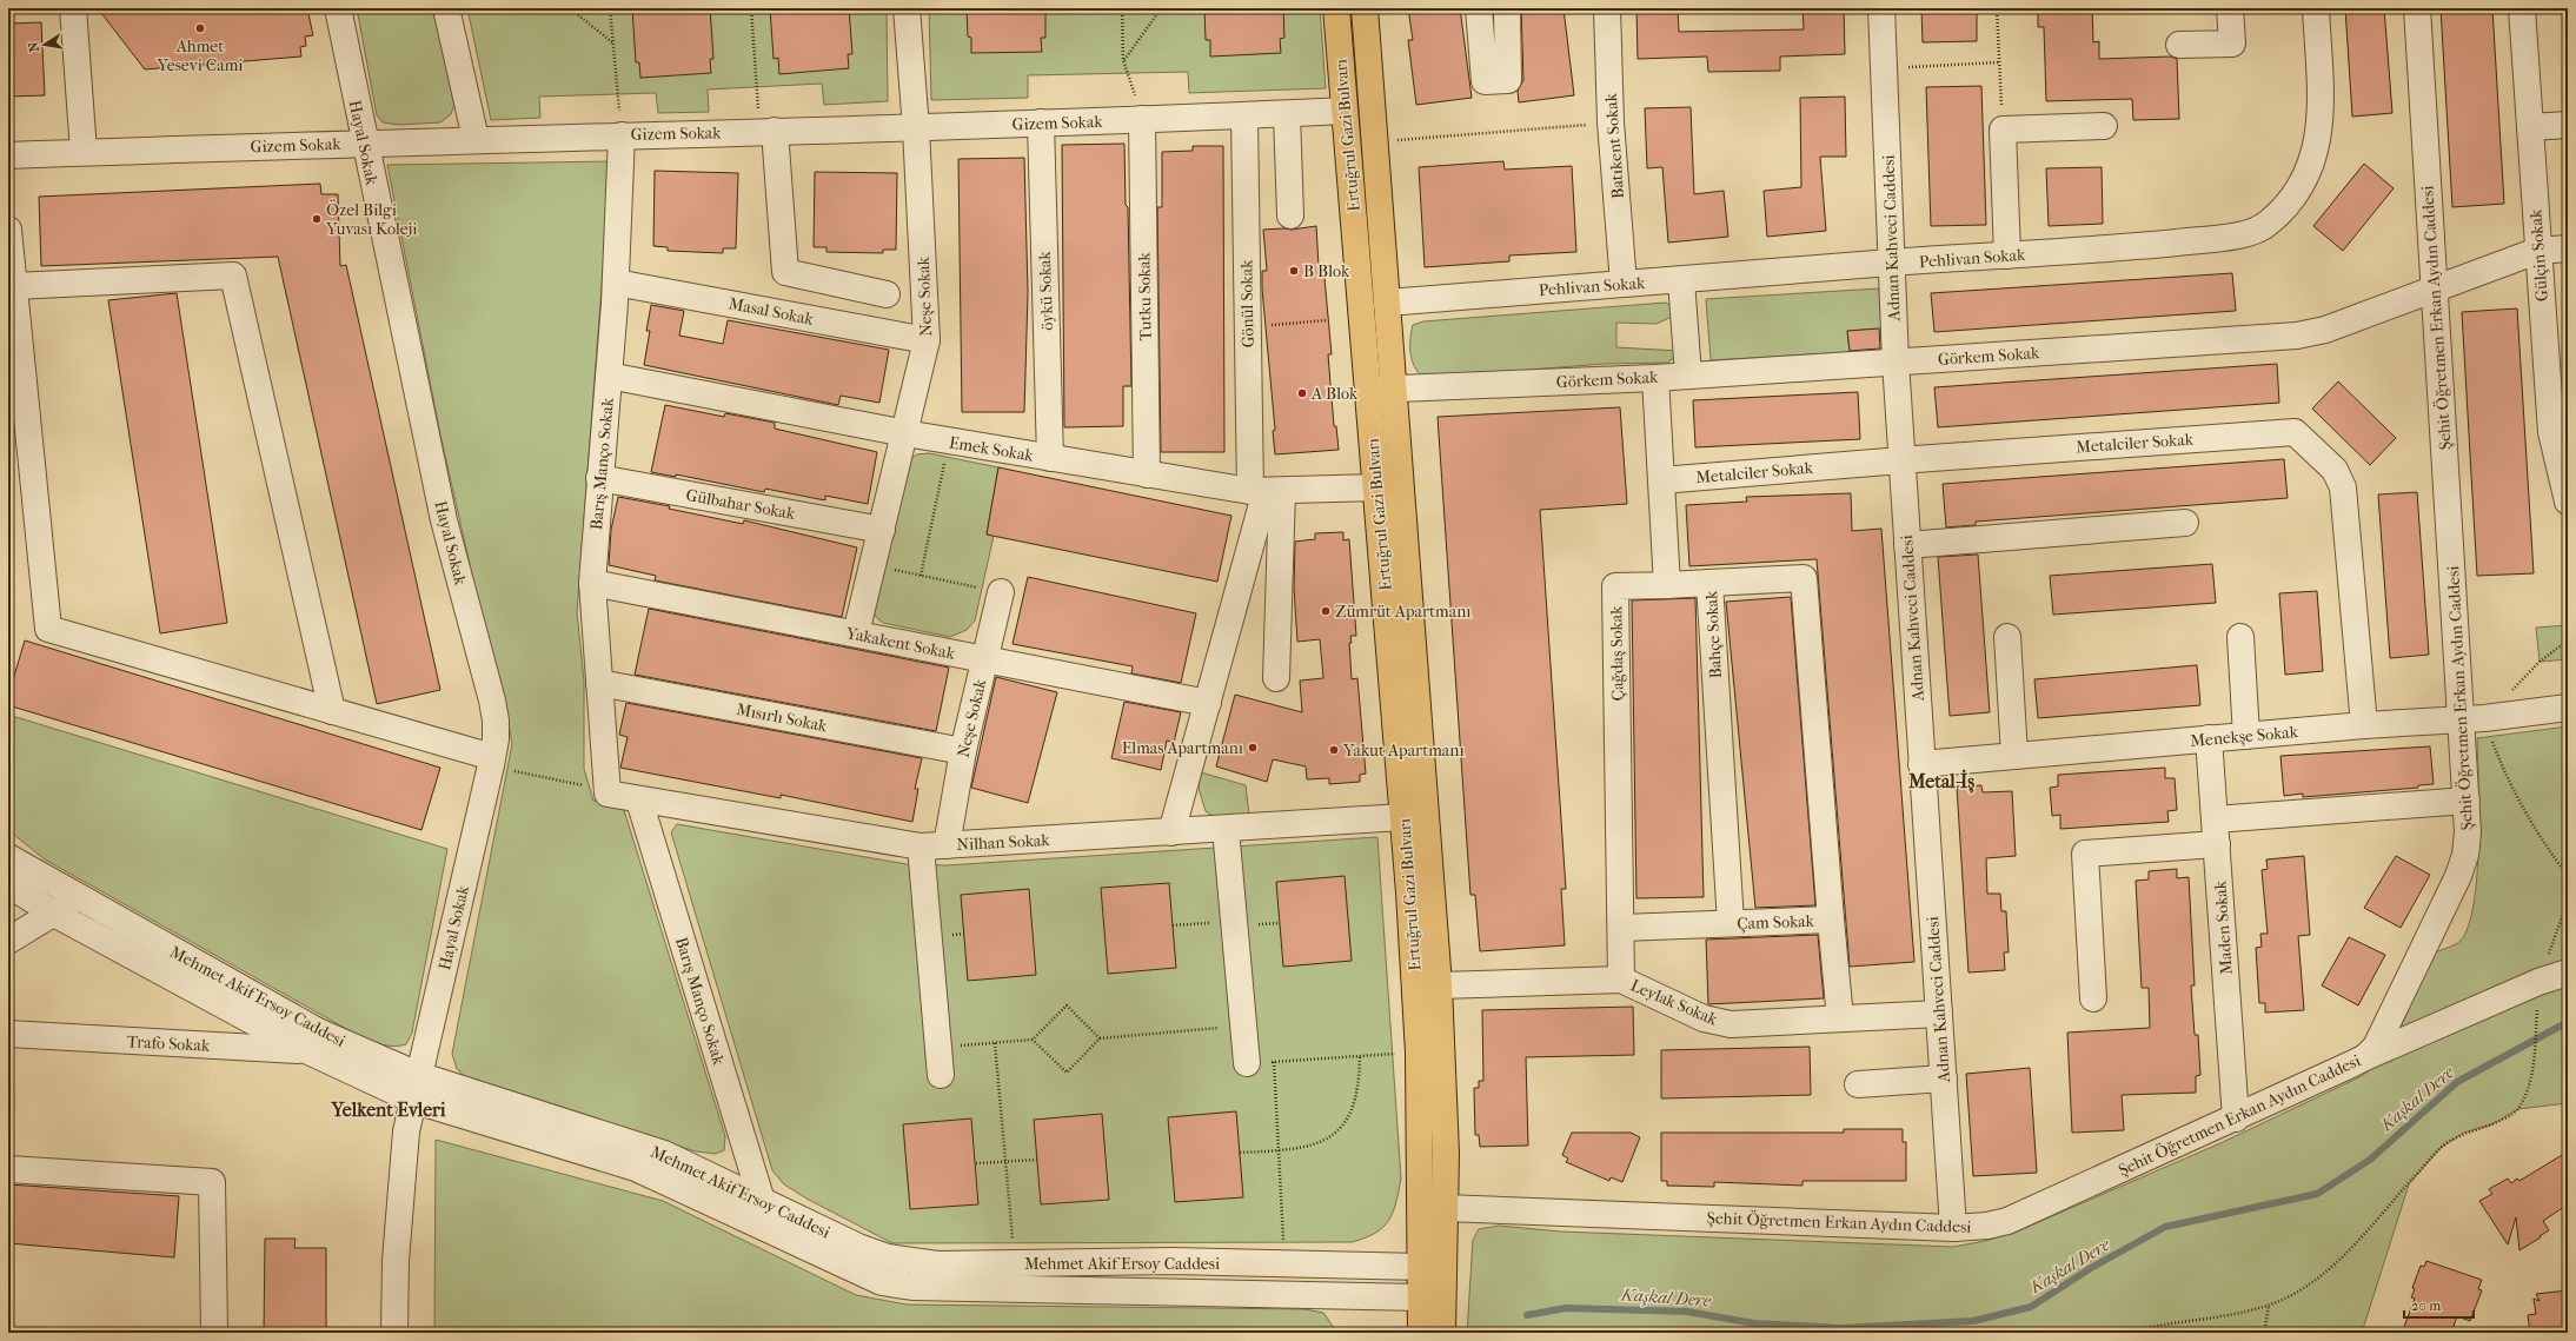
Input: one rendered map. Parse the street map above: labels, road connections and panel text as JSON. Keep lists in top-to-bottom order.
{
  "streets": {
    "main road": ["Ertuğrul Gazi Bulvarı"],
    "street": [
      "Gizem Sokak",
      "Hayal Sokak",
      "Batıkent Sokak",
      "Adnan Kahveci Caddesi",
      "Gülçin Sokak",
      "Pehlivan Sokak",
      "öykü Sokak",
      "Neşe Sokak",
      "Tutku Sokak",
      "Gönül Sokak",
      "Masal Sokak",
      "Şehit Öğretmen Erkan Aydın Caddesi",
      "Görkem Sokak",
      "Metalciler Sokak",
      "Emek Sokak",
      "Barış Manço Sokak",
      "Gülbahar Sokak",
      "Bahçe Sokak",
      "Yakakent Sokak",
      "Çağdaş Sokak",
      "Mısırlı Sokak",
      "Menekşe Sokak",
      "Nilhan Sokak",
      "Çam Sokak",
      "Maden Sokak",
      "Mehmet Akif Ersoy Caddesi",
      "Leylak Sokak",
      "Trafo Sokak"
    ]
  },
  "crossings": [
    ["Gizem Sokak", "Ertuğrul Gazi Bulvarı"],
    ["Gizem Sokak", "Hayal Sokak"],
    ["Gizem Sokak", "öykü Sokak"],
    ["Gizem Sokak", "Neşe Sokak"],
    ["Gizem Sokak", "Tutku Sokak"],
    ["Gizem Sokak", "Gönül Sokak"],
    ["Gizem Sokak", "Barış Manço Sokak"],
    ["Ertuğrul Gazi Bulvarı", "Pehlivan Sokak"],
    ["Ertuğrul Gazi Bulvarı", "Şehit Öğretmen Erkan Aydın Caddesi"],
    ["Ertuğrul Gazi Bulvarı", "Görkem Sokak"],
    ["Ertuğrul Gazi Bulvarı", "Emek Sokak"],
    ["Ertuğrul Gazi Bulvarı", "Nilhan Sokak"],
    ["Ertuğrul Gazi Bulvarı", "Mehmet Akif Ersoy Caddesi"],
    ["Ertuğrul Gazi Bulvarı", "Leylak Sokak"],
    ["Hayal Sokak", "Mehmet Akif Ersoy Caddesi"],
    ["Batıkent Sokak", "Pehlivan Sokak"],
    ["Adnan Kahveci Caddesi", "Pehlivan Sokak"],
    ["Adnan Kahveci Caddesi", "Şehit Öğretmen Erkan Aydın Caddesi"],
    ["Adnan Kahveci Caddesi", "Görkem Sokak"],
    ["Adnan Kahveci Caddesi", "Metalciler Sokak"],
    ["Adnan Kahveci Caddesi", "Menekşe Sokak"],
    ["Adnan Kahveci Caddesi", "Leylak Sokak"],
    ["Gülçin Sokak", "Görkem Sokak"],
    ["öykü Sokak", "Emek Sokak"],
    ["Neşe Sokak", "Masal Sokak"],
    ["Neşe Sokak", "Emek Sokak"],
    ["Neşe Sokak", "Gülbahar Sokak"],
    ["Neşe Sokak", "Yakakent Sokak"],
    ["Neşe Sokak", "Mısırlı Sokak"],
    ["Neşe Sokak", "Nilhan Sokak"],
    ["Tutku Sokak", "Emek Sokak"],
    ["Gönül Sokak", "Emek Sokak"],
    ["Gönül Sokak", "Yakakent Sokak"],
    ["Gönül Sokak", "Nilhan Sokak"],
    ["Masal Sokak", "Barış Manço Sokak"],
    ["Şehit Öğretmen Erkan Aydın Caddesi", "Görkem Sokak"],
    ["Şehit Öğretmen Erkan Aydın Caddesi", "Menekşe Sokak"],
    ["Şehit Öğretmen Erkan Aydın Caddesi", "Maden Sokak"],
    ["Metalciler Sokak", "Menekşe Sokak"],
    ["Emek Sokak", "Barış Manço Sokak"],
    ["Barış Manço Sokak", "Gülbahar Sokak"],
    ["Barış Manço Sokak", "Yakakent Sokak"],
    ["Barış Manço Sokak", "Mısırlı Sokak"],
    ["Barış Manço Sokak", "Nilhan Sokak"],
    ["Barış Manço Sokak", "Mehmet Akif Ersoy Caddesi"],
    ["Bahçe Sokak", "Çam Sokak"],
    ["Çağdaş Sokak", "Çam Sokak"],
    ["Çağdaş Sokak", "Leylak Sokak"],
    ["Menekşe Sokak", "Maden Sokak"],
    ["Çam Sokak", "Leylak Sokak"],
    ["Mehmet Akif Ersoy Caddesi", "Trafo Sokak"]
  ],
  "districts": ["Metal-İş", "Yelkent Evleri"],
  "water": ["Kaşkal Dere"],
  "places": [
    "Ahmet Yesevi Cami",
    "Özel Bilgi Yuvası Koleji",
    "B Blok",
    "A Blok",
    "Zümrüt Apartmanı",
    "Elmas Apartmanı",
    "Yakut Apartmanı"
  ],
  "scale_bar": "20 m",
  "north": "left"
}
